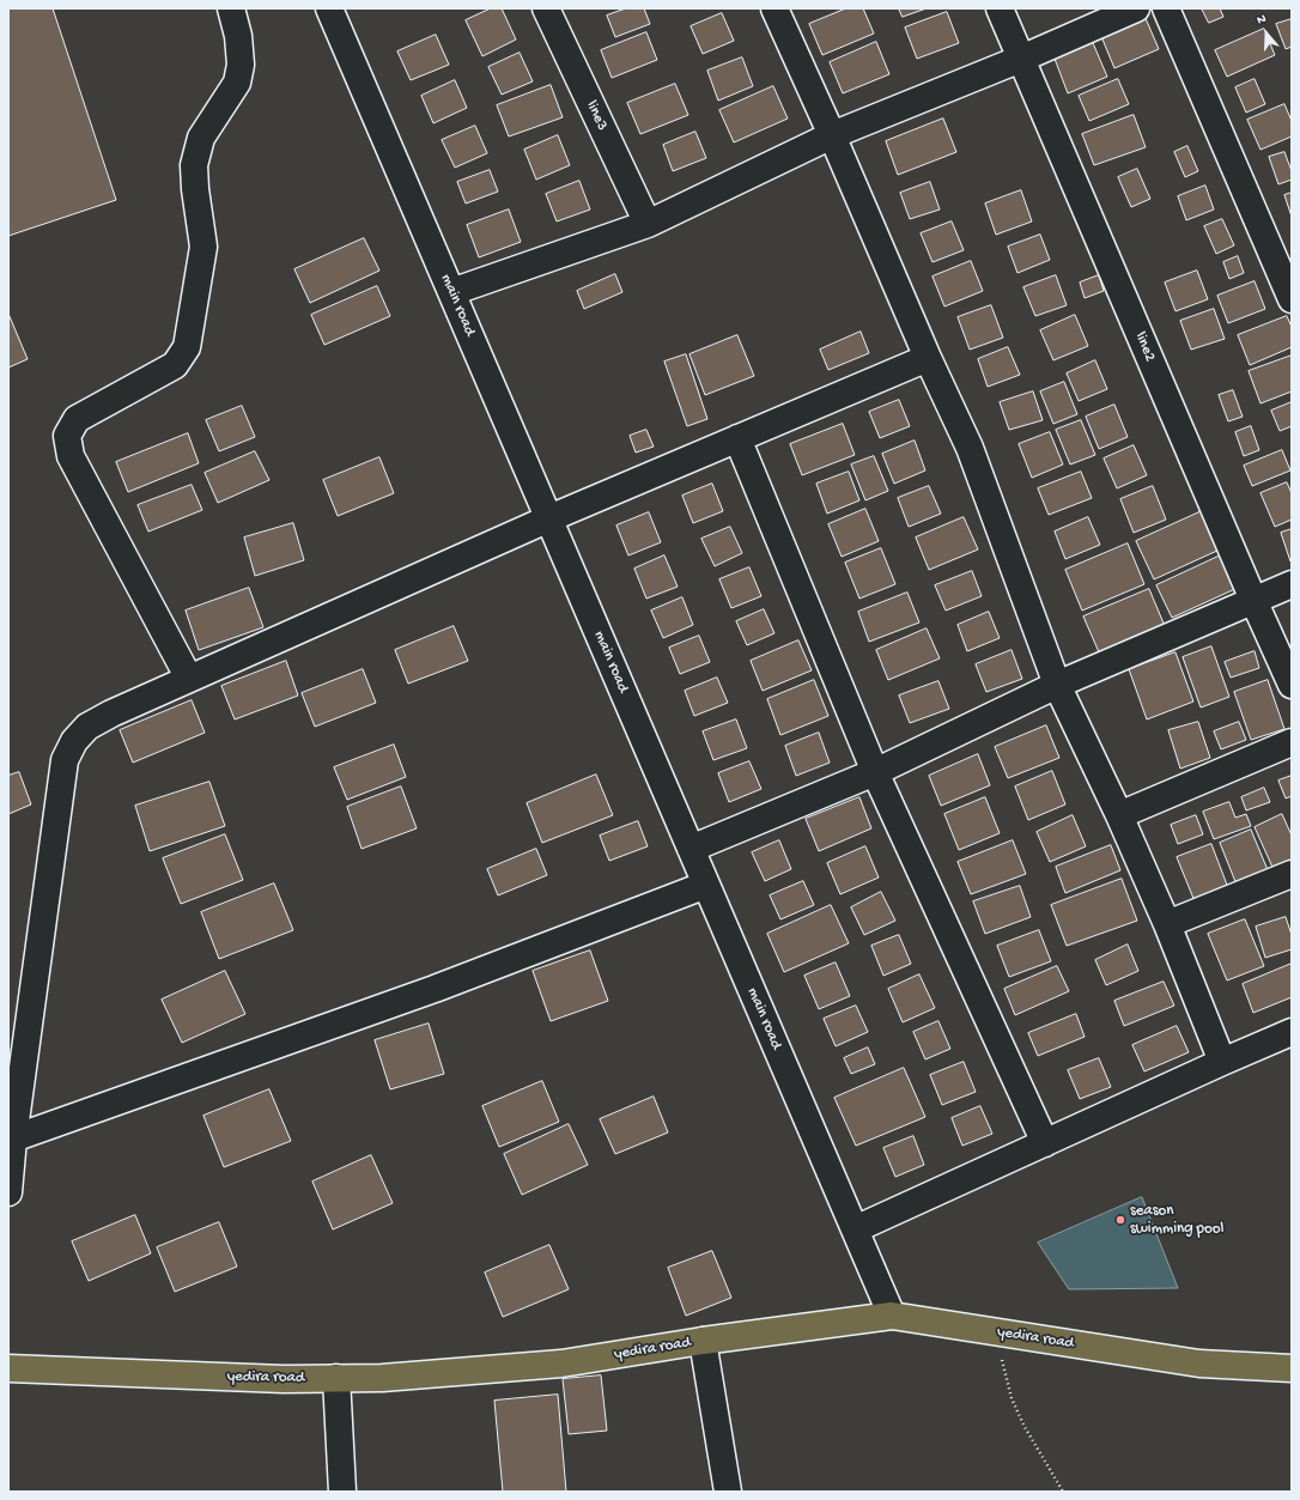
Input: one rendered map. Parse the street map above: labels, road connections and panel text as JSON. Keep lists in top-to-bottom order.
{
  "streets": {
    "main road": ["yedira road"],
    "street": ["line3", "main road", "line2"]
  },
  "crossings": [
    ["main road", "yedira road"]
  ],
  "places": ["season swimming pool"],
  "north": "top"
}
